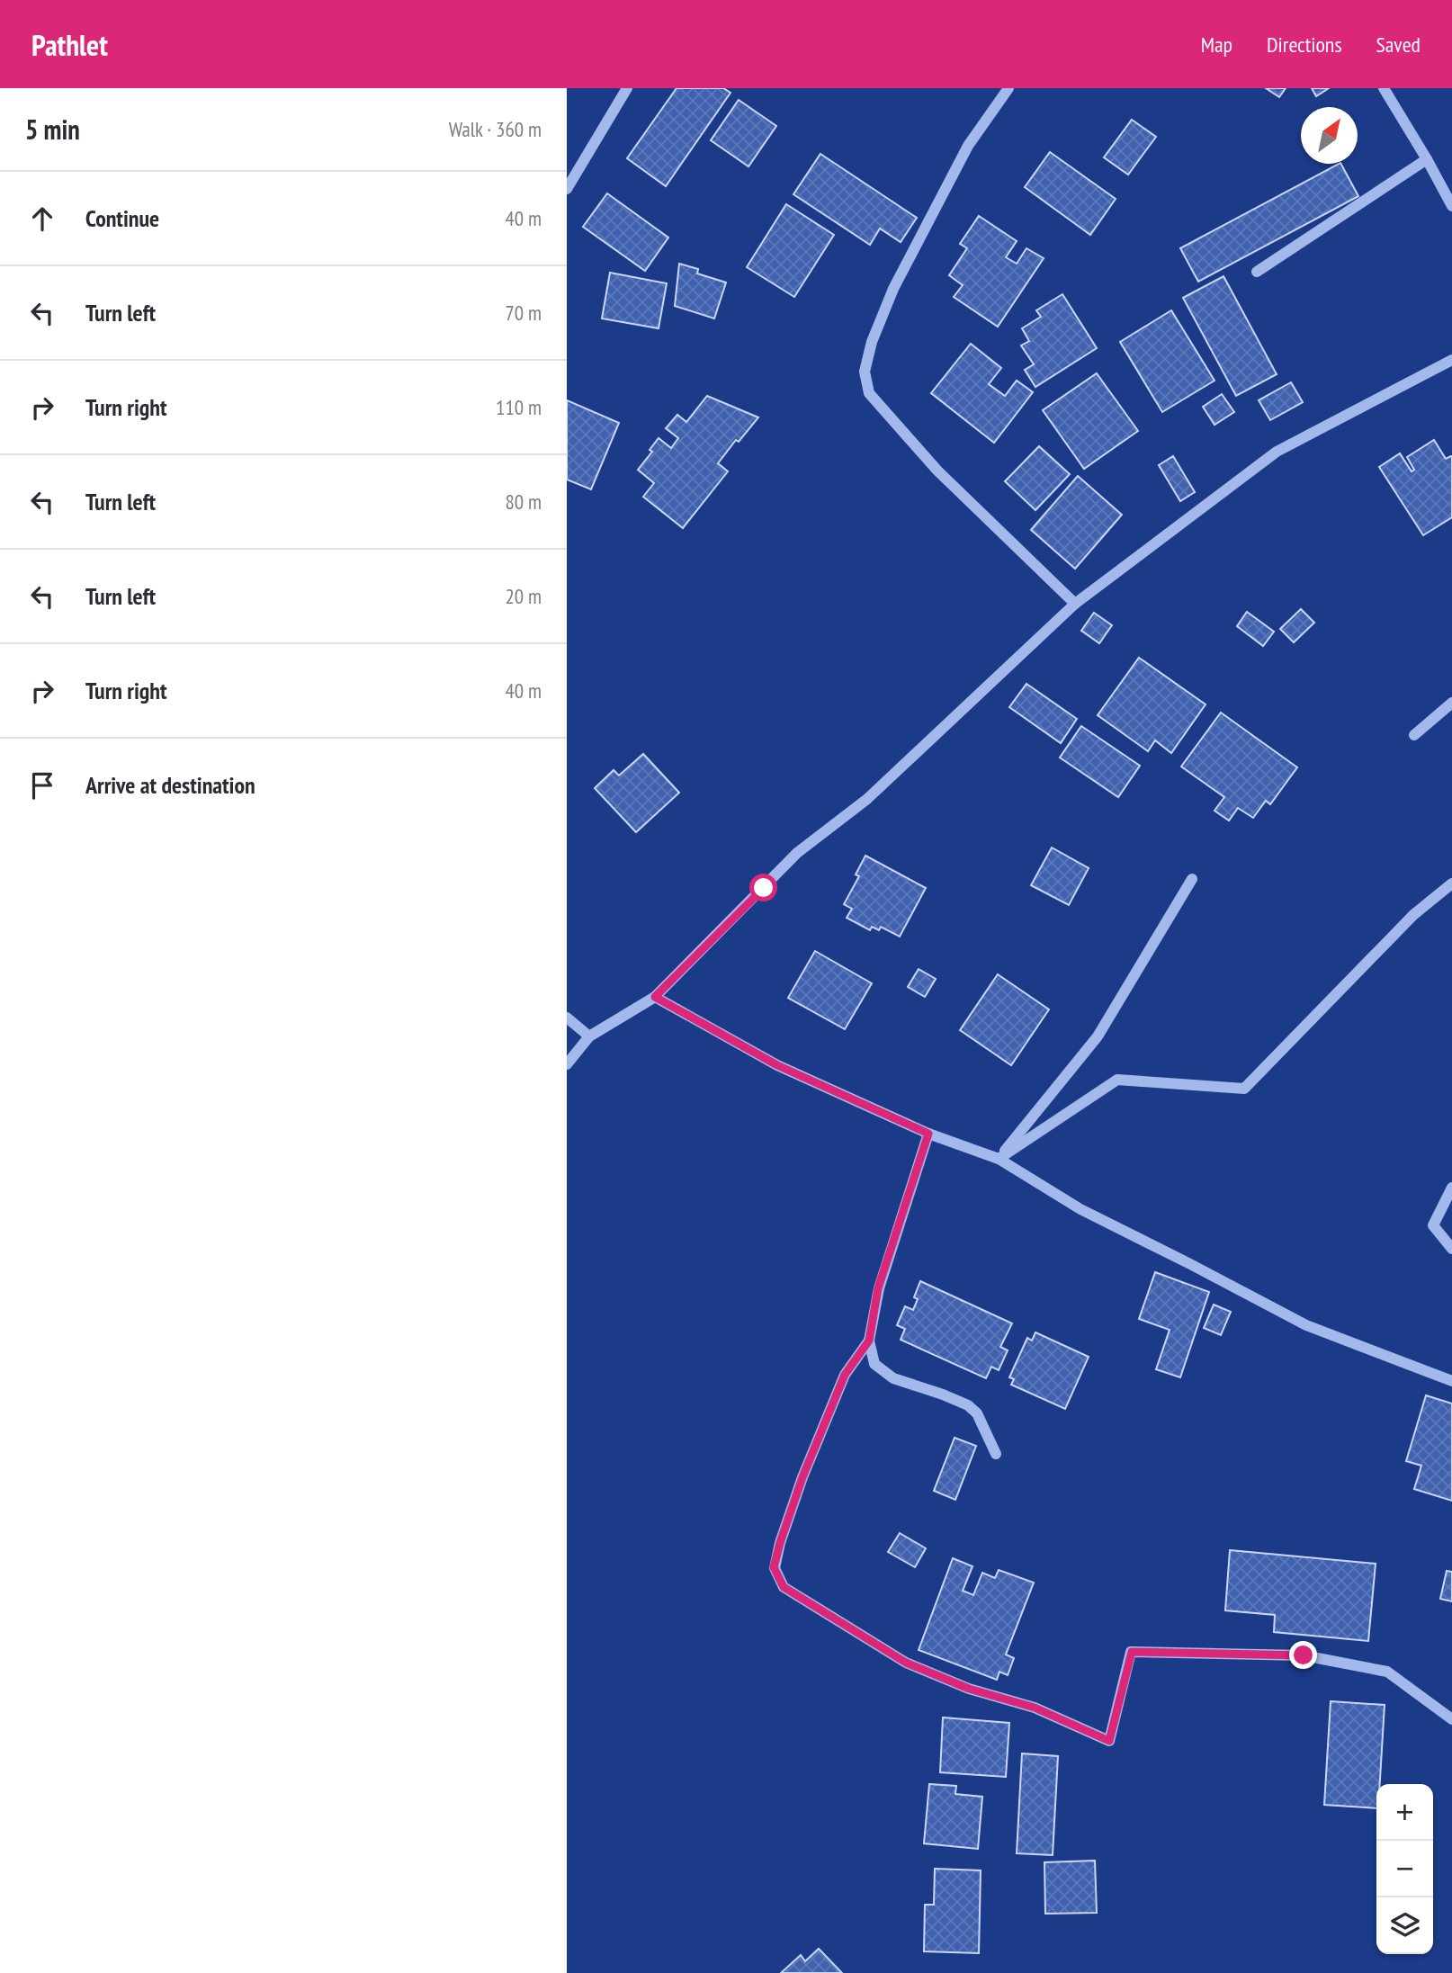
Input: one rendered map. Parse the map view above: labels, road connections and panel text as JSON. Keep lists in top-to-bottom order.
{
  "north": "top right",
  "page": {
    "header": "Pathlet",
    "nav": ["Map", "Directions", "Saved"],
    "heading": ["5 min", "Walk · 360 m"],
    "list": [
      ["Continue", "40 m"],
      ["Turn left", "70 m"],
      ["Turn right", "110 m"],
      ["Turn left", "80 m"],
      ["Turn left", "20 m"],
      ["Turn right", "40 m"],
      "Arrive at destination"
    ],
    "map_buttons": ["+", "−"]
  }
}
